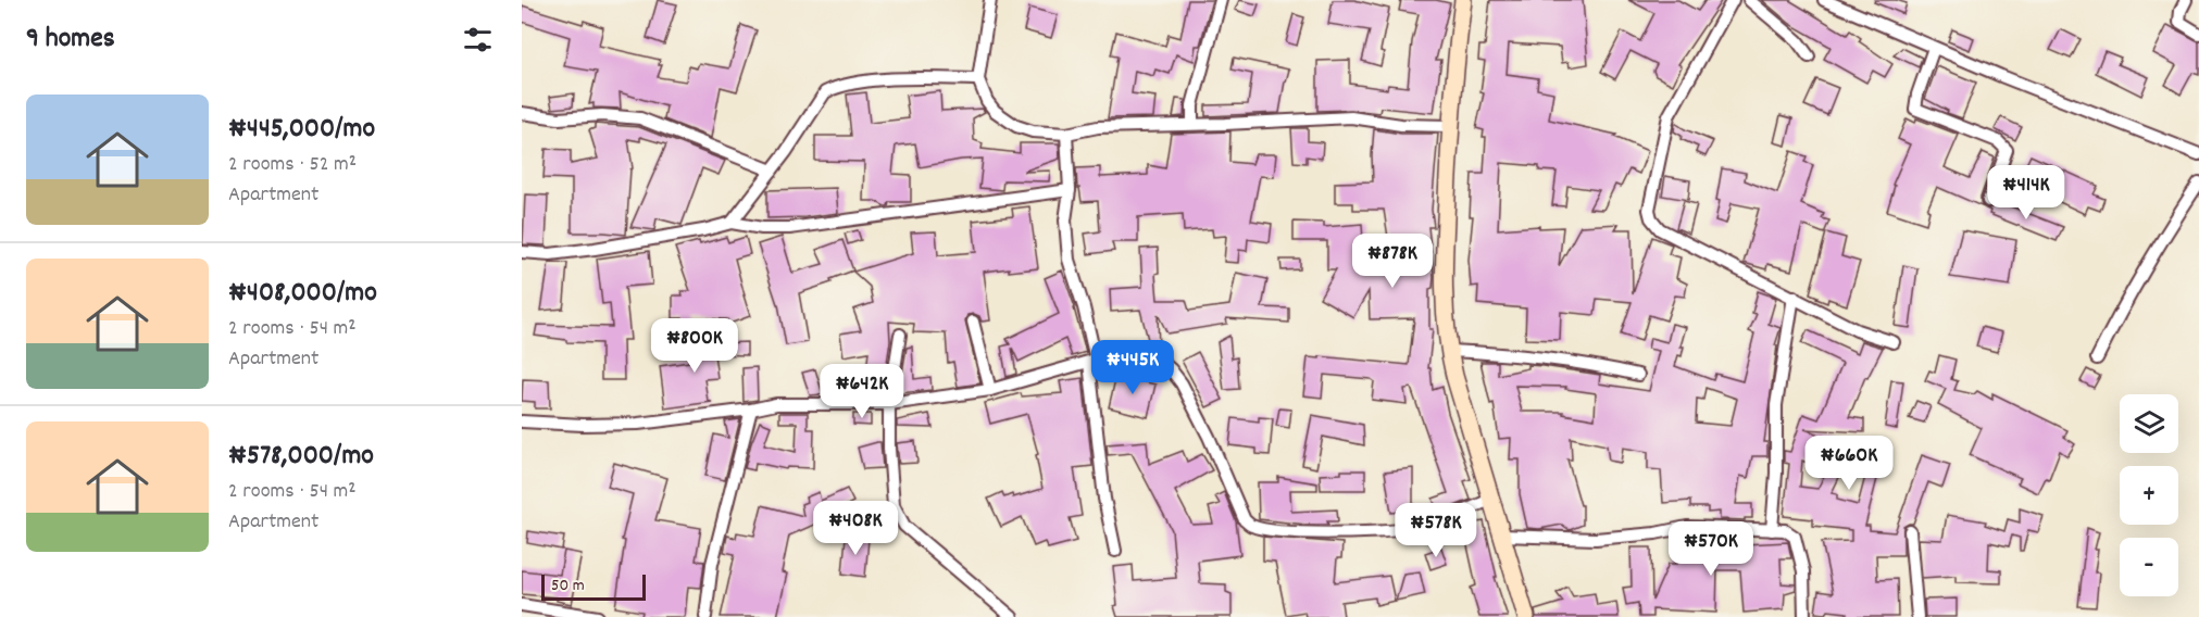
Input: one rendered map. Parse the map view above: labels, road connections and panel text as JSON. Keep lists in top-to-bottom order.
{
  "scale_bar": "50 m",
  "page": {
    "heading": "9 homes",
    "list": [
      {
        "name": "₦445,000/mo",
        "note": "2 rooms · 52 m² · Apartment"
      },
      {
        "name": "₦408,000/mo",
        "note": "2 rooms · 54 m² · Apartment"
      },
      {
        "name": "₦578,000/mo",
        "note": "2 rooms · 54 m² · Apartment"
      }
    ],
    "price": [
      "₦414K",
      "₦878K",
      "₦800K",
      "₦445K",
      "₦642K",
      "₦660K",
      "₦408K",
      "₦578K",
      "₦570K"
    ],
    "map_buttons": ["+", "−"],
    "scale": "50 m"
  }
}
